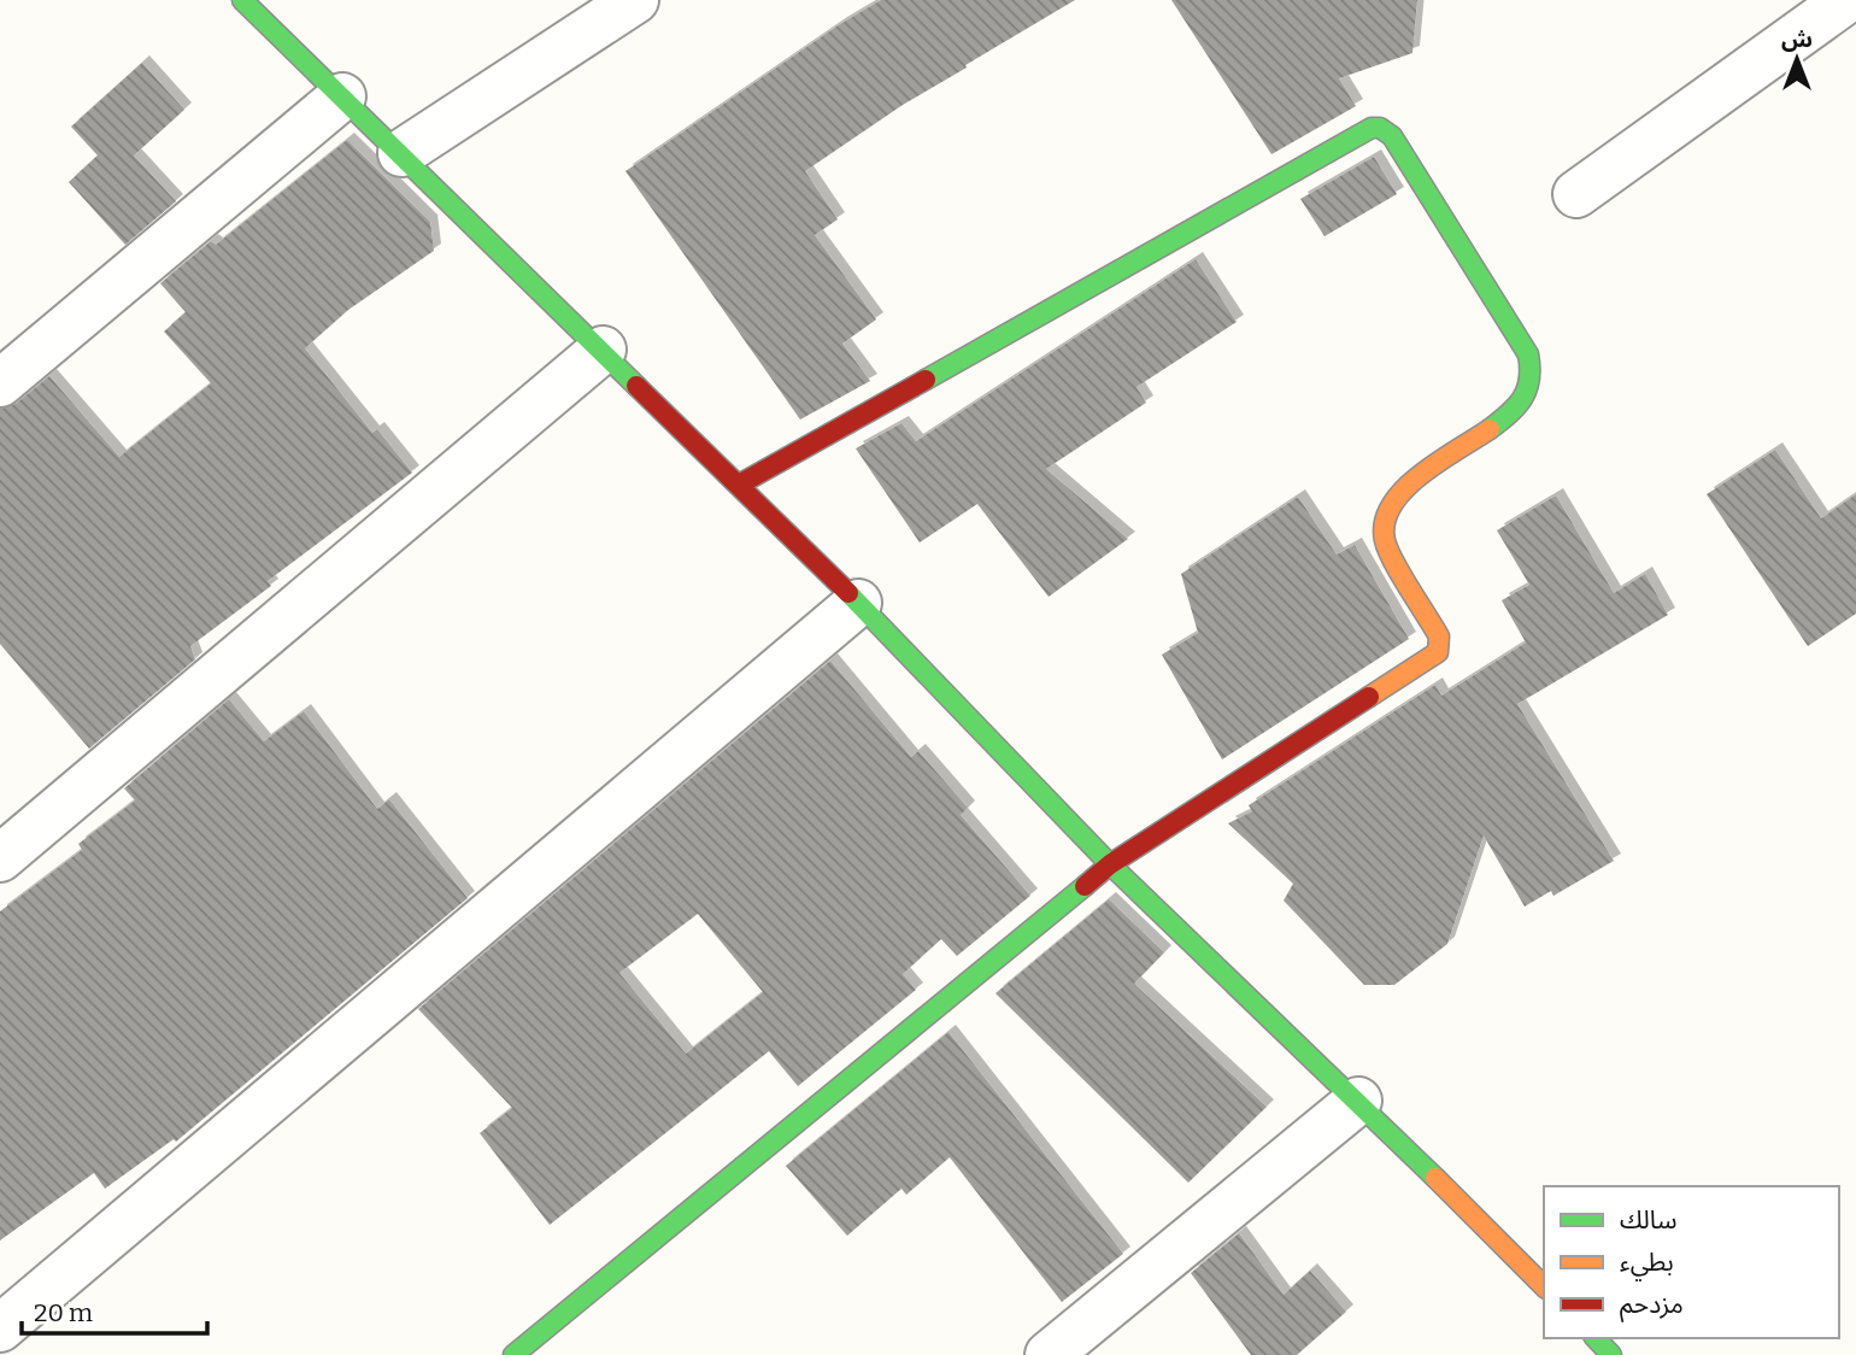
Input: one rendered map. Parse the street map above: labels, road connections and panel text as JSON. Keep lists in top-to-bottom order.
{
  "legend": ["سالك", "بطيء", "مزدحم"],
  "scale_bar": "20 m",
  "north": "top"
}
